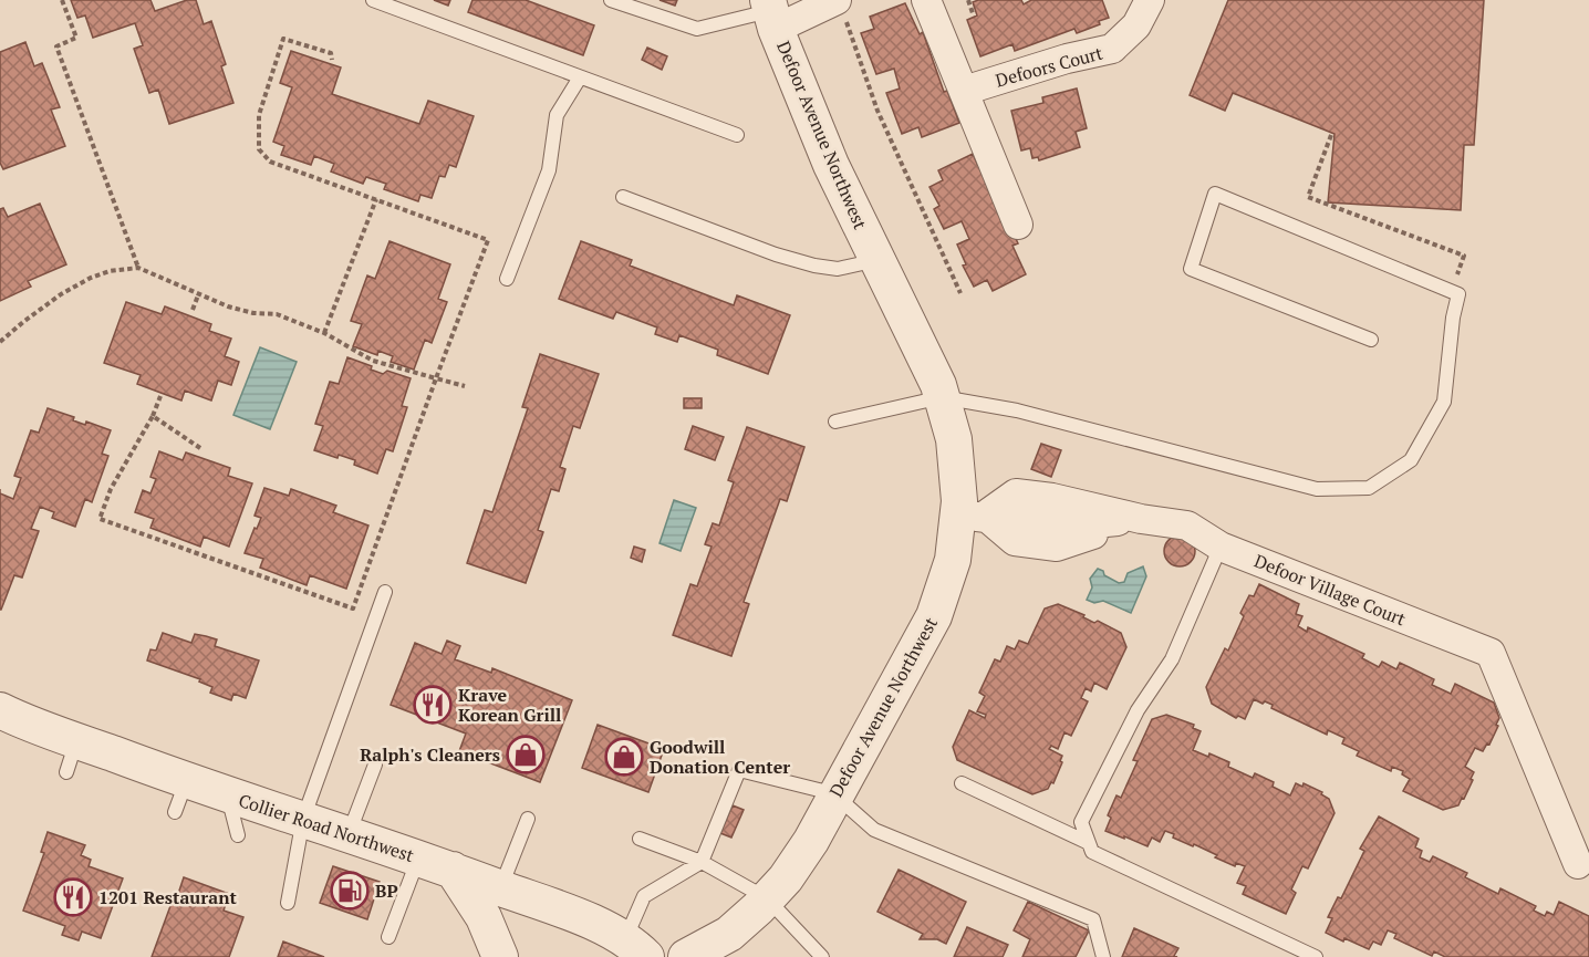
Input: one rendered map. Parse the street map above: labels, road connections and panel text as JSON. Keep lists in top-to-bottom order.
{
  "streets": {
    "street": [
      "Defoors Court",
      "Defoor Avenue Northwest",
      "Defoor Village Court",
      "Collier Road Northwest"
    ]
  },
  "crossings": [
    ["Defoor Avenue Northwest", "Defoor Village Court"]
  ],
  "places": {
    "restaurant": ["Krave Korean Grill", "1201 Restaurant"],
    "shop": ["Ralph's Cleaners", "Goodwill Donation Center"],
    "fuel station": ["BP"]
  }
}
